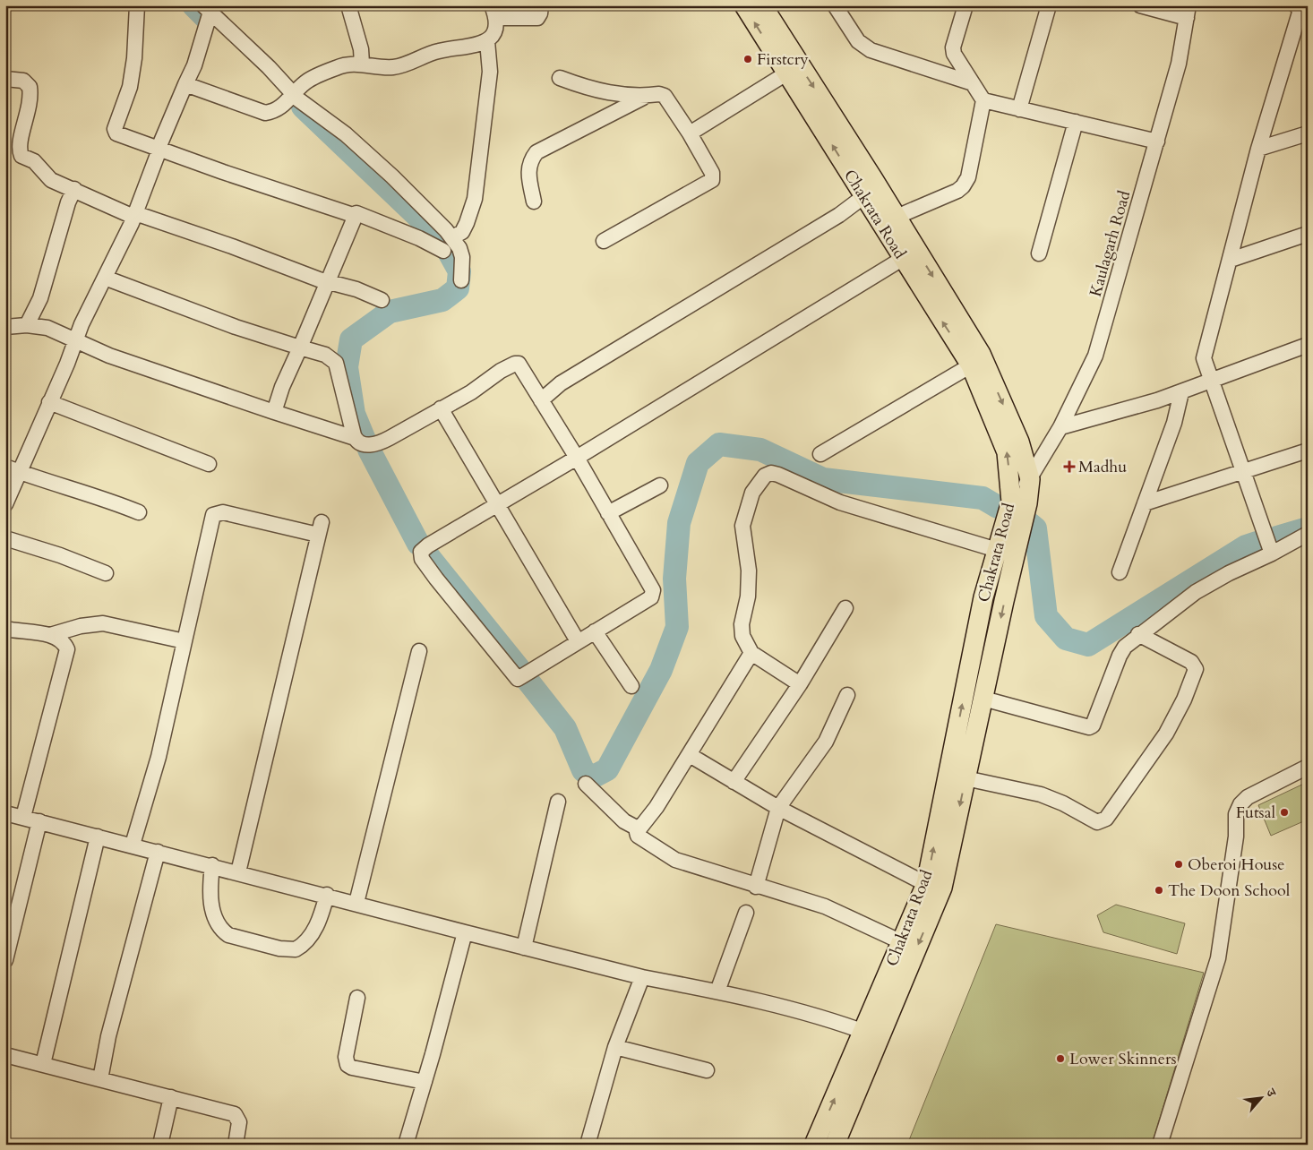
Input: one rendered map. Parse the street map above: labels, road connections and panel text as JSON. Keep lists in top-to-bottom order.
{
  "streets": {
    "main road": ["Chakrata Road"],
    "street": ["Kaulagarh Road"]
  },
  "crossings": [
    ["Chakrata Road", "Kaulagarh Road"]
  ],
  "places": {
    "other": [
      "Firstcry",
      "Futsal",
      "Oberoi House",
      "The Doon School",
      "Lower Skinners"
    ],
    "health": ["Madhu"]
  },
  "north": "top right"
}
